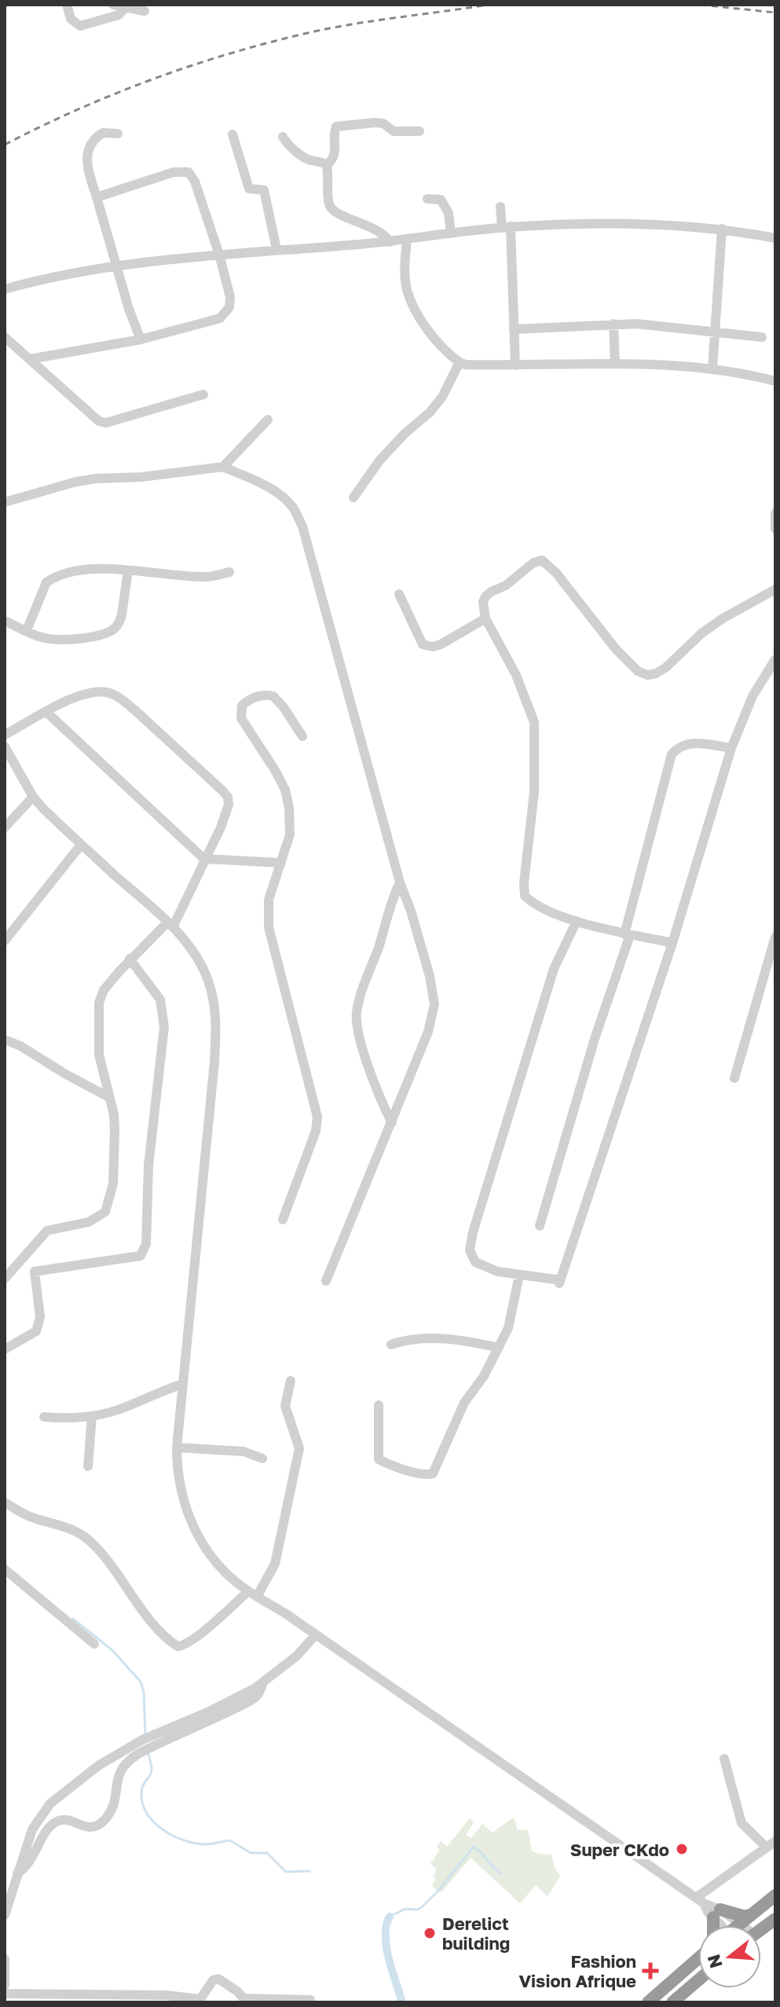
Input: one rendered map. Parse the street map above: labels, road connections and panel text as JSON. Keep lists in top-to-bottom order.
{
  "places": {
    "other": ["Super CKdo", "Derelict building"],
    "health": ["Fashion Vision Afrique"]
  },
  "north": "left"
}
